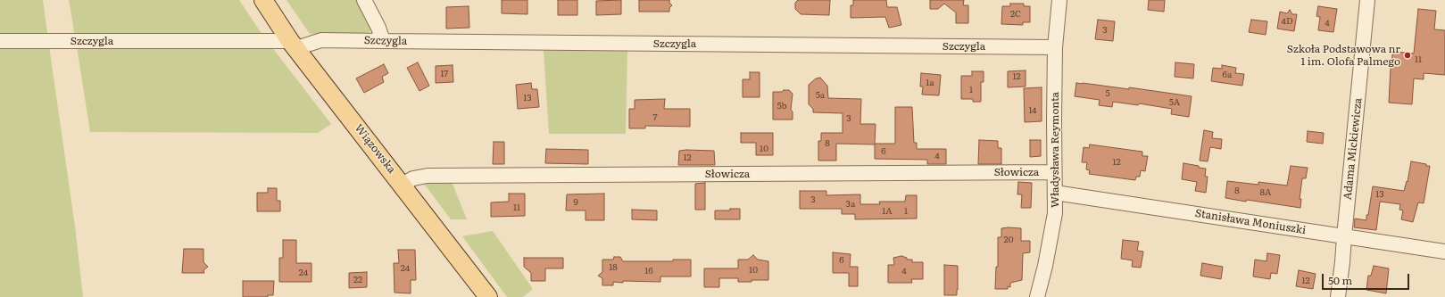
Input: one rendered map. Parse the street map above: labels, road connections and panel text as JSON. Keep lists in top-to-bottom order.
{
  "streets": {
    "main road": ["Wiązowska"],
    "street": [
      "Szczygla",
      "Adama Mickiewicza",
      "Władysława Reymonta",
      "Słowicza",
      "Stanisława Moniuszki"
    ]
  },
  "crossings": [
    ["Szczygla", "Wiązowska"],
    ["Szczygla", "Władysława Reymonta"],
    ["Wiązowska", "Słowicza"],
    ["Adama Mickiewicza", "Stanisława Moniuszki"],
    ["Władysława Reymonta", "Słowicza"],
    ["Władysława Reymonta", "Stanisława Moniuszki"]
  ],
  "places": ["Szkoła Podstawowa nr 1 im. Olofa Palmego"],
  "house_numbers": [
    "2C",
    "4D",
    "4",
    "3",
    "11",
    "17",
    "6a",
    "12",
    "1a",
    "1",
    "5",
    "5a",
    "13",
    "5A",
    "5b",
    "14",
    "7",
    "3",
    "8",
    "10",
    "6",
    "4",
    "12",
    "12",
    "8",
    "8A",
    "13",
    "3",
    "9",
    "3a",
    "11",
    "1A",
    "1",
    "20",
    "6",
    "18",
    "24",
    "10",
    "16",
    "4",
    "24",
    "22",
    "12"
  ],
  "scale_bar": "50 m"
}
